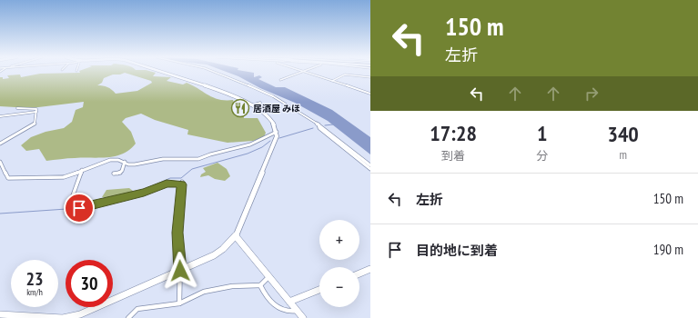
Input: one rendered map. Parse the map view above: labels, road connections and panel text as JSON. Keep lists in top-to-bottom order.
{
  "places": {
    "restaurant": ["居酒屋 みほ"]
  },
  "page": {
    "turn": ["150 m", "左折"],
    "eta": [
      "17:28",
      "到着",
      "1",
      "分",
      "340",
      "m"
    ],
    "list": [
      {
        "name": "左折",
        "value": "150 m"
      },
      {
        "name": "目的地に到着",
        "value": "190 m"
      }
    ],
    "map_buttons": ["+", "−"],
    "speed": "23 km/h",
    "limit": "30"
  }
}
